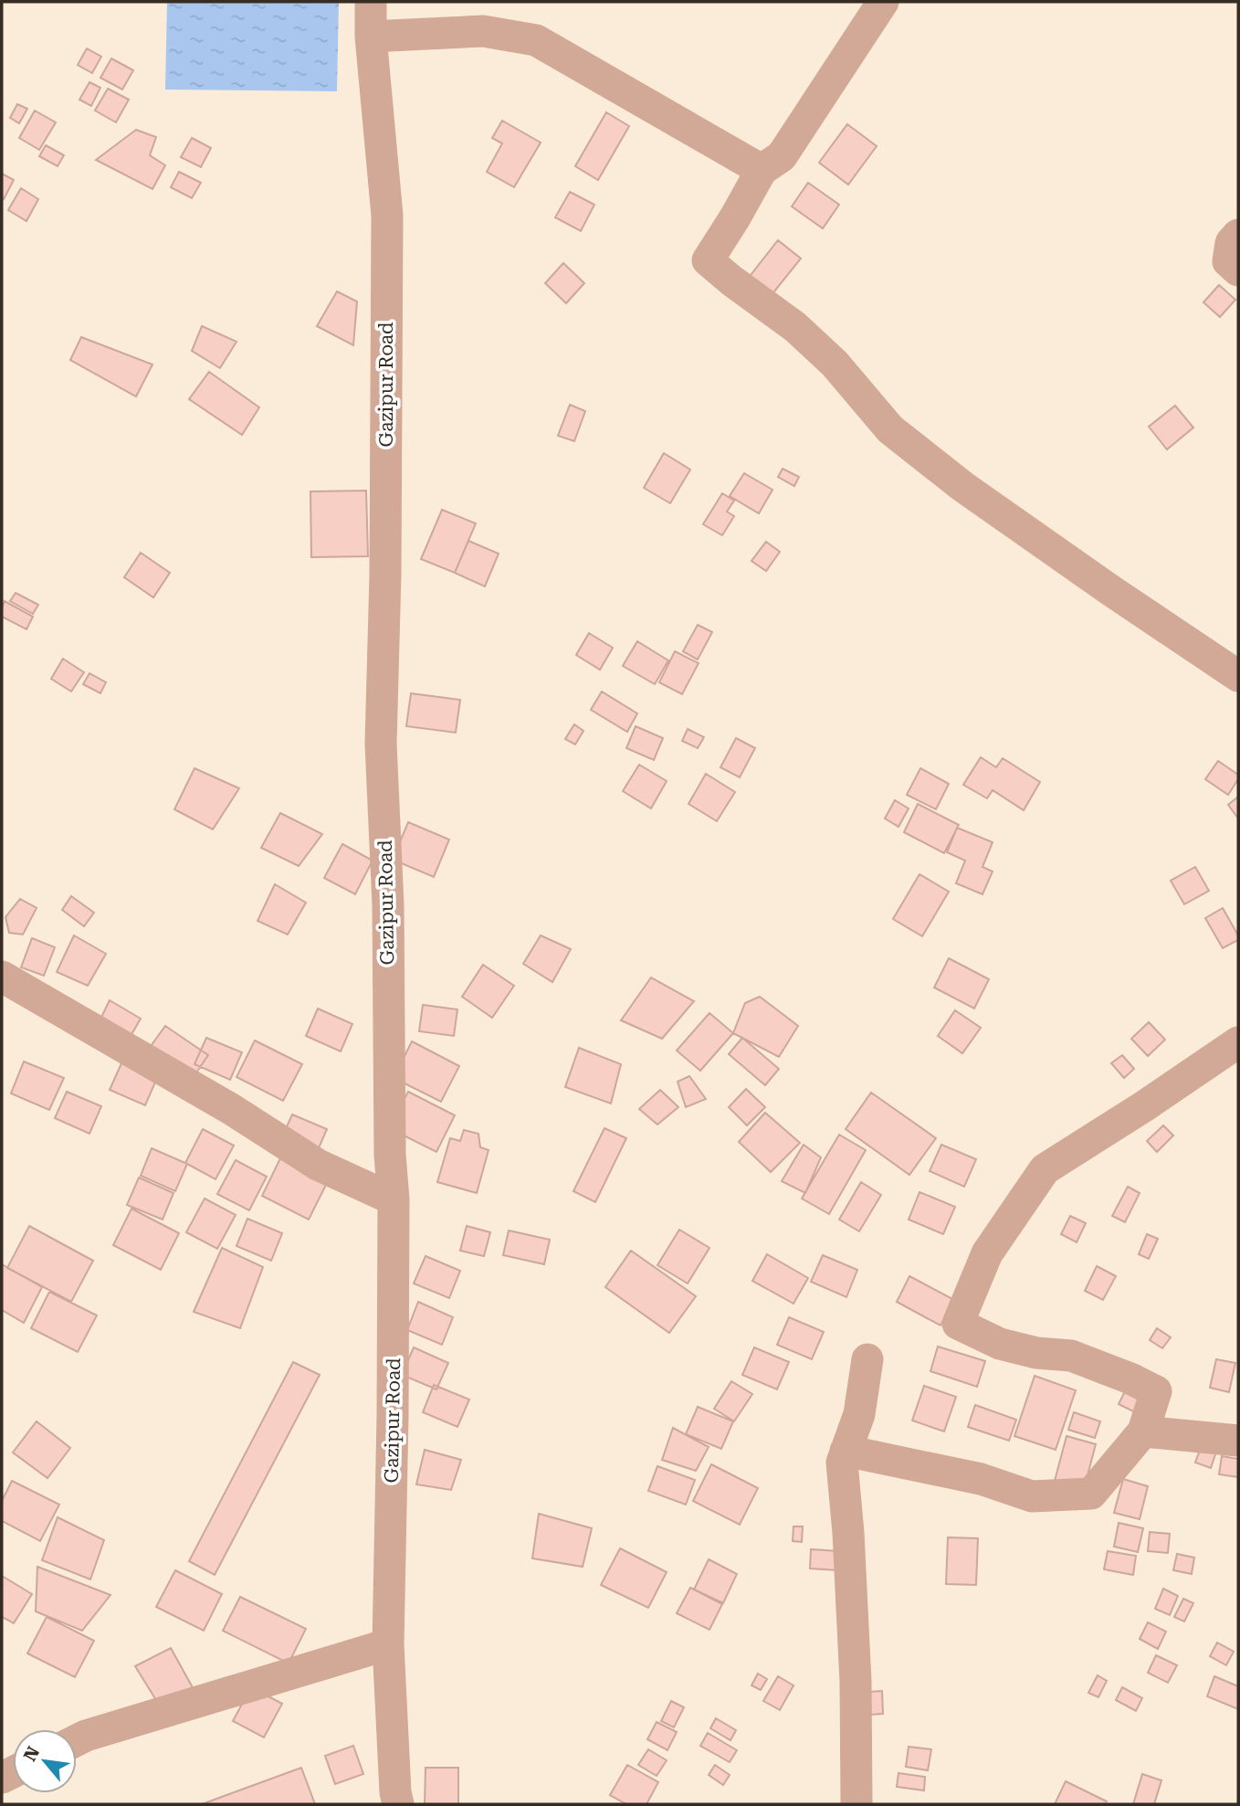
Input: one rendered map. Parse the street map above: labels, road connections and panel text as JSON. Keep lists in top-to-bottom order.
{
  "streets": {
    "street": ["Gazipur Road"]
  },
  "north": "top left"
}
